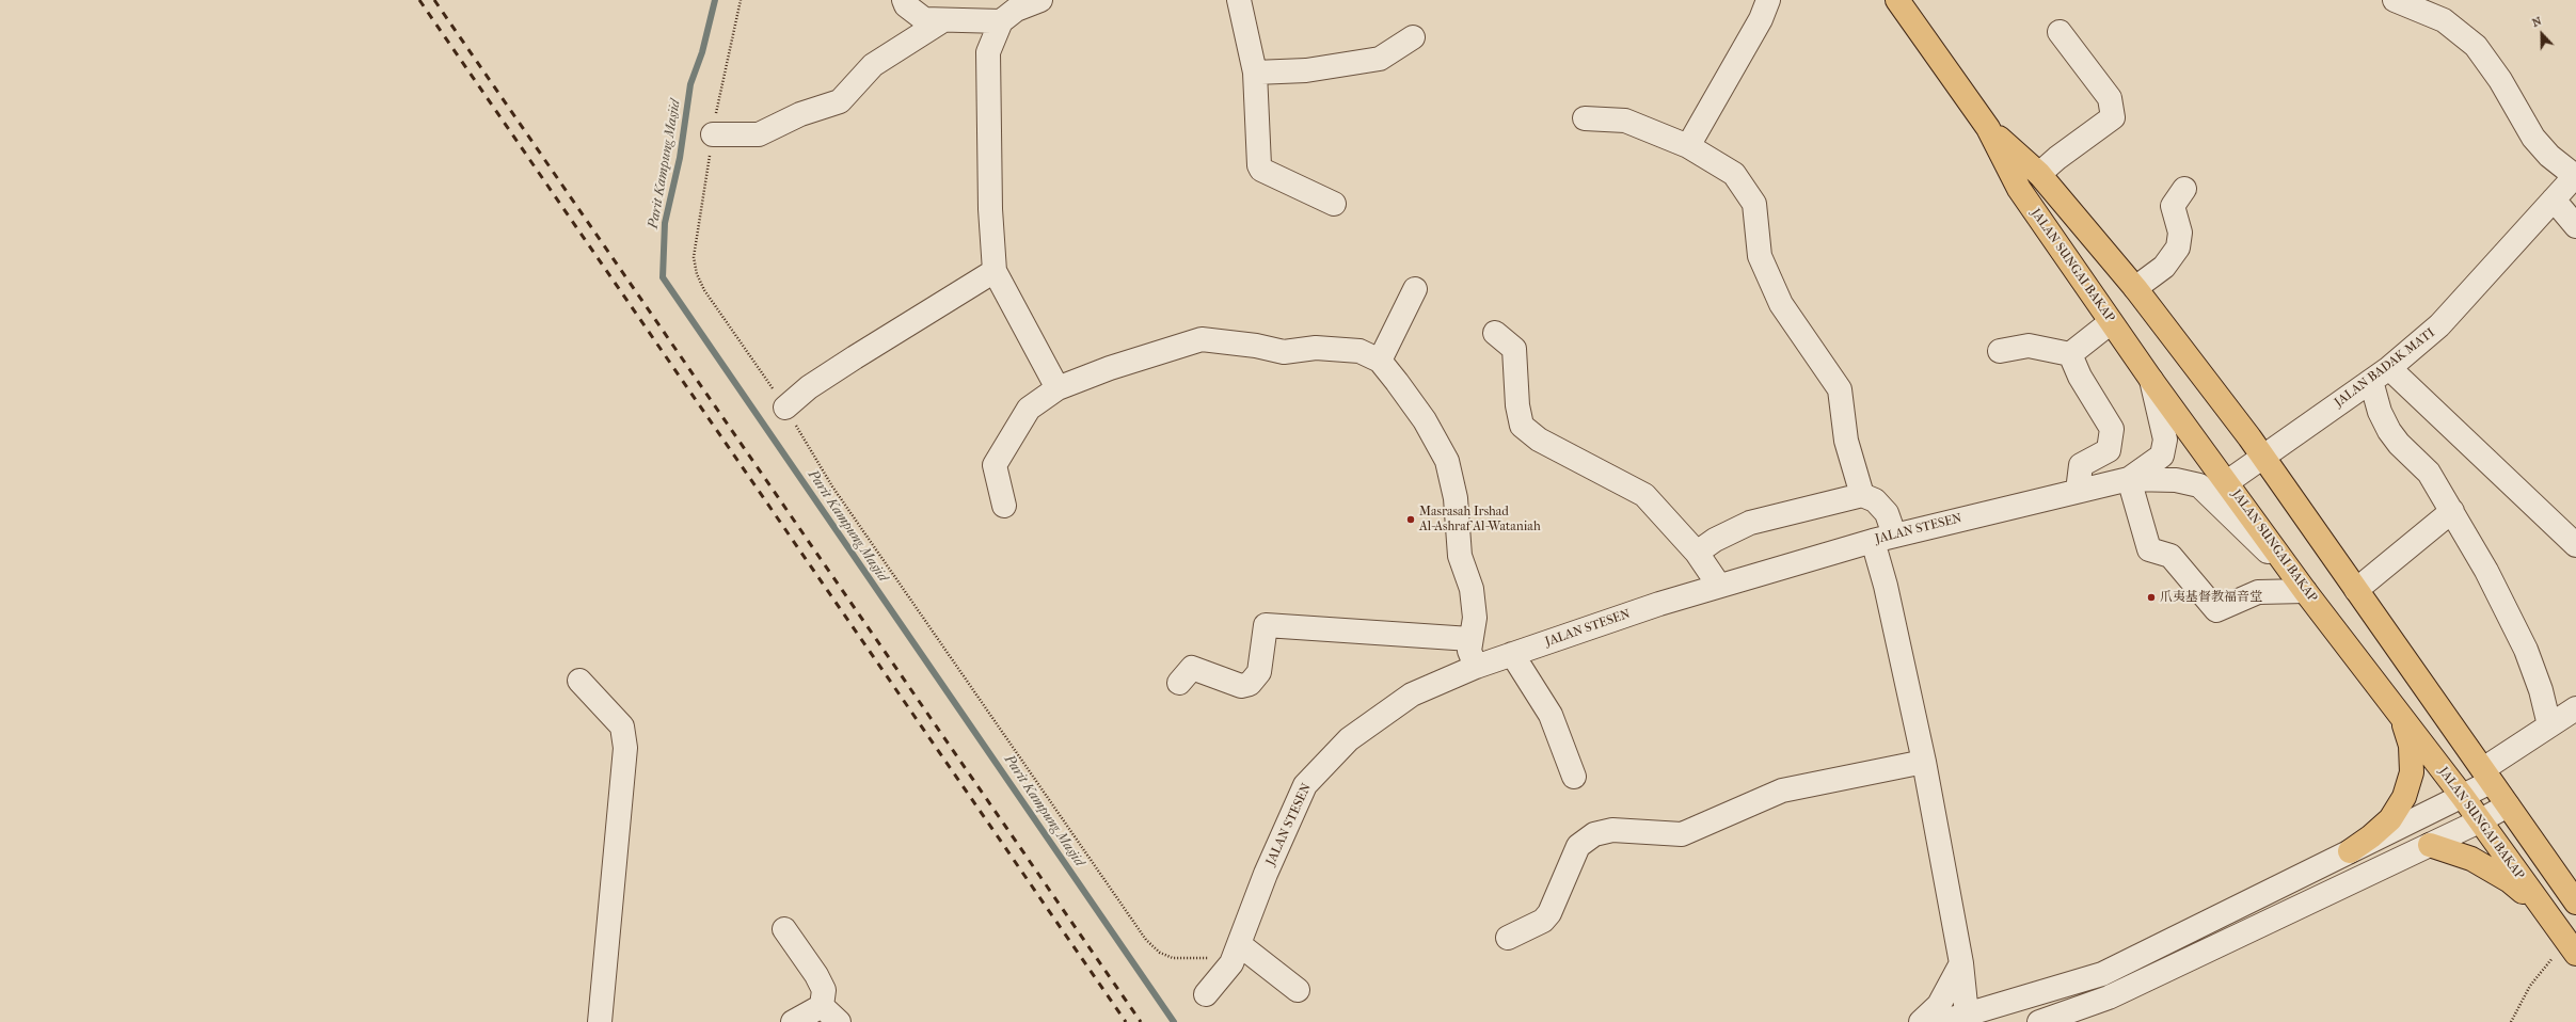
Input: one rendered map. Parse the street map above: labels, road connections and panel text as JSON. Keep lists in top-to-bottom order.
{
  "streets": {
    "highway": ["JALAN SUNGAI BAKAP"],
    "street": ["JALAN BADAK MATI", "JALAN STESEN"]
  },
  "crossings": [
    ["JALAN SUNGAI BAKAP", "JALAN BADAK MATI"],
    ["JALAN SUNGAI BAKAP", "JALAN STESEN"]
  ],
  "water": ["Parit Kampung Masjid"],
  "places": ["Masrasah Irshad Al-Ashraf Al-Wataniah", "爪夷基督教福音堂"],
  "north": "top"
}
